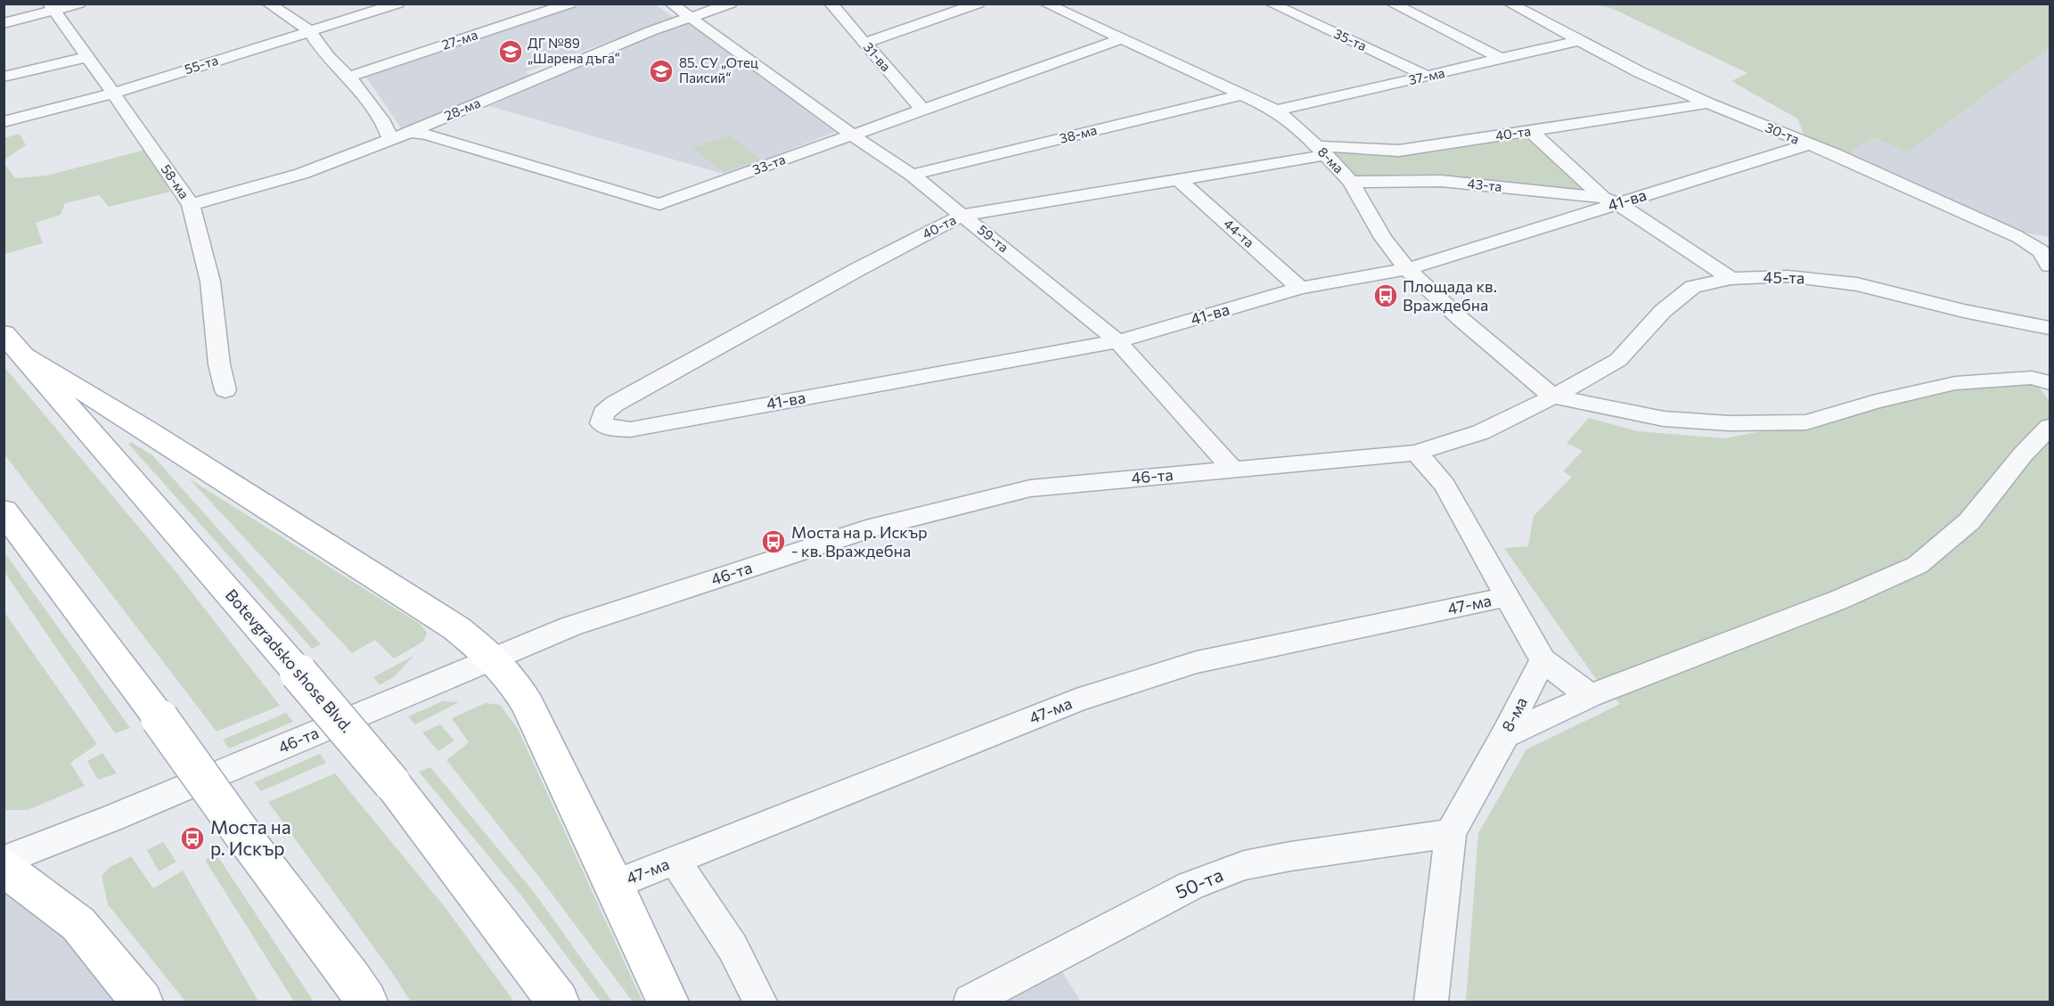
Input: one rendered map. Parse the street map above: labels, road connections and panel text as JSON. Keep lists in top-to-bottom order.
{
  "streets": {
    "main road": ["Botevgradsko shose Blvd."],
    "street": [
      "27-ма",
      "35-та",
      "31-ва",
      "55-та",
      "37-ма",
      "28-ма",
      "40-та",
      "30-та",
      "38-ма",
      "8-ма",
      "33-та",
      "58-ма",
      "43-та",
      "41-ва",
      "44-та",
      "59-та",
      "45-та",
      "46-та",
      "47-ма",
      "50-та"
    ]
  },
  "crossings": [
    ["35-та", "37-ма"],
    ["31-ва", "33-та"],
    ["55-та", "58-ма"],
    ["37-ма", "30-та"],
    ["37-ма", "8-ма"],
    ["28-ма", "33-та"],
    ["28-ма", "58-ма"],
    ["28-ма", "59-та"],
    ["40-та", "30-та"],
    ["40-та", "8-ма"],
    ["40-та", "41-ва"],
    ["40-та", "44-та"],
    ["40-та", "59-та"],
    ["30-та", "41-ва"],
    ["38-ма", "8-ма"],
    ["38-ма", "59-та"],
    ["8-ма", "33-та"],
    ["8-ма", "43-та"],
    ["8-ма", "41-ва"],
    ["8-ма", "45-та"],
    ["8-ма", "46-та"],
    ["8-ма", "50-та"],
    ["33-та", "59-та"],
    ["43-та", "41-ва"],
    ["41-ва", "44-та"],
    ["41-ва", "59-та"],
    ["59-та", "46-та"],
    ["45-та", "46-та"]
  ],
  "places": {
    "school or university": ["ДГ №89 „Шарена дъга“", "85. СУ „Отец Паисий“"],
    "bus stop": ["Площада кв. Враждебна", "Моста на р. Искър - кв. Враждебна", "Моста на р. Искър"]
  }
}
